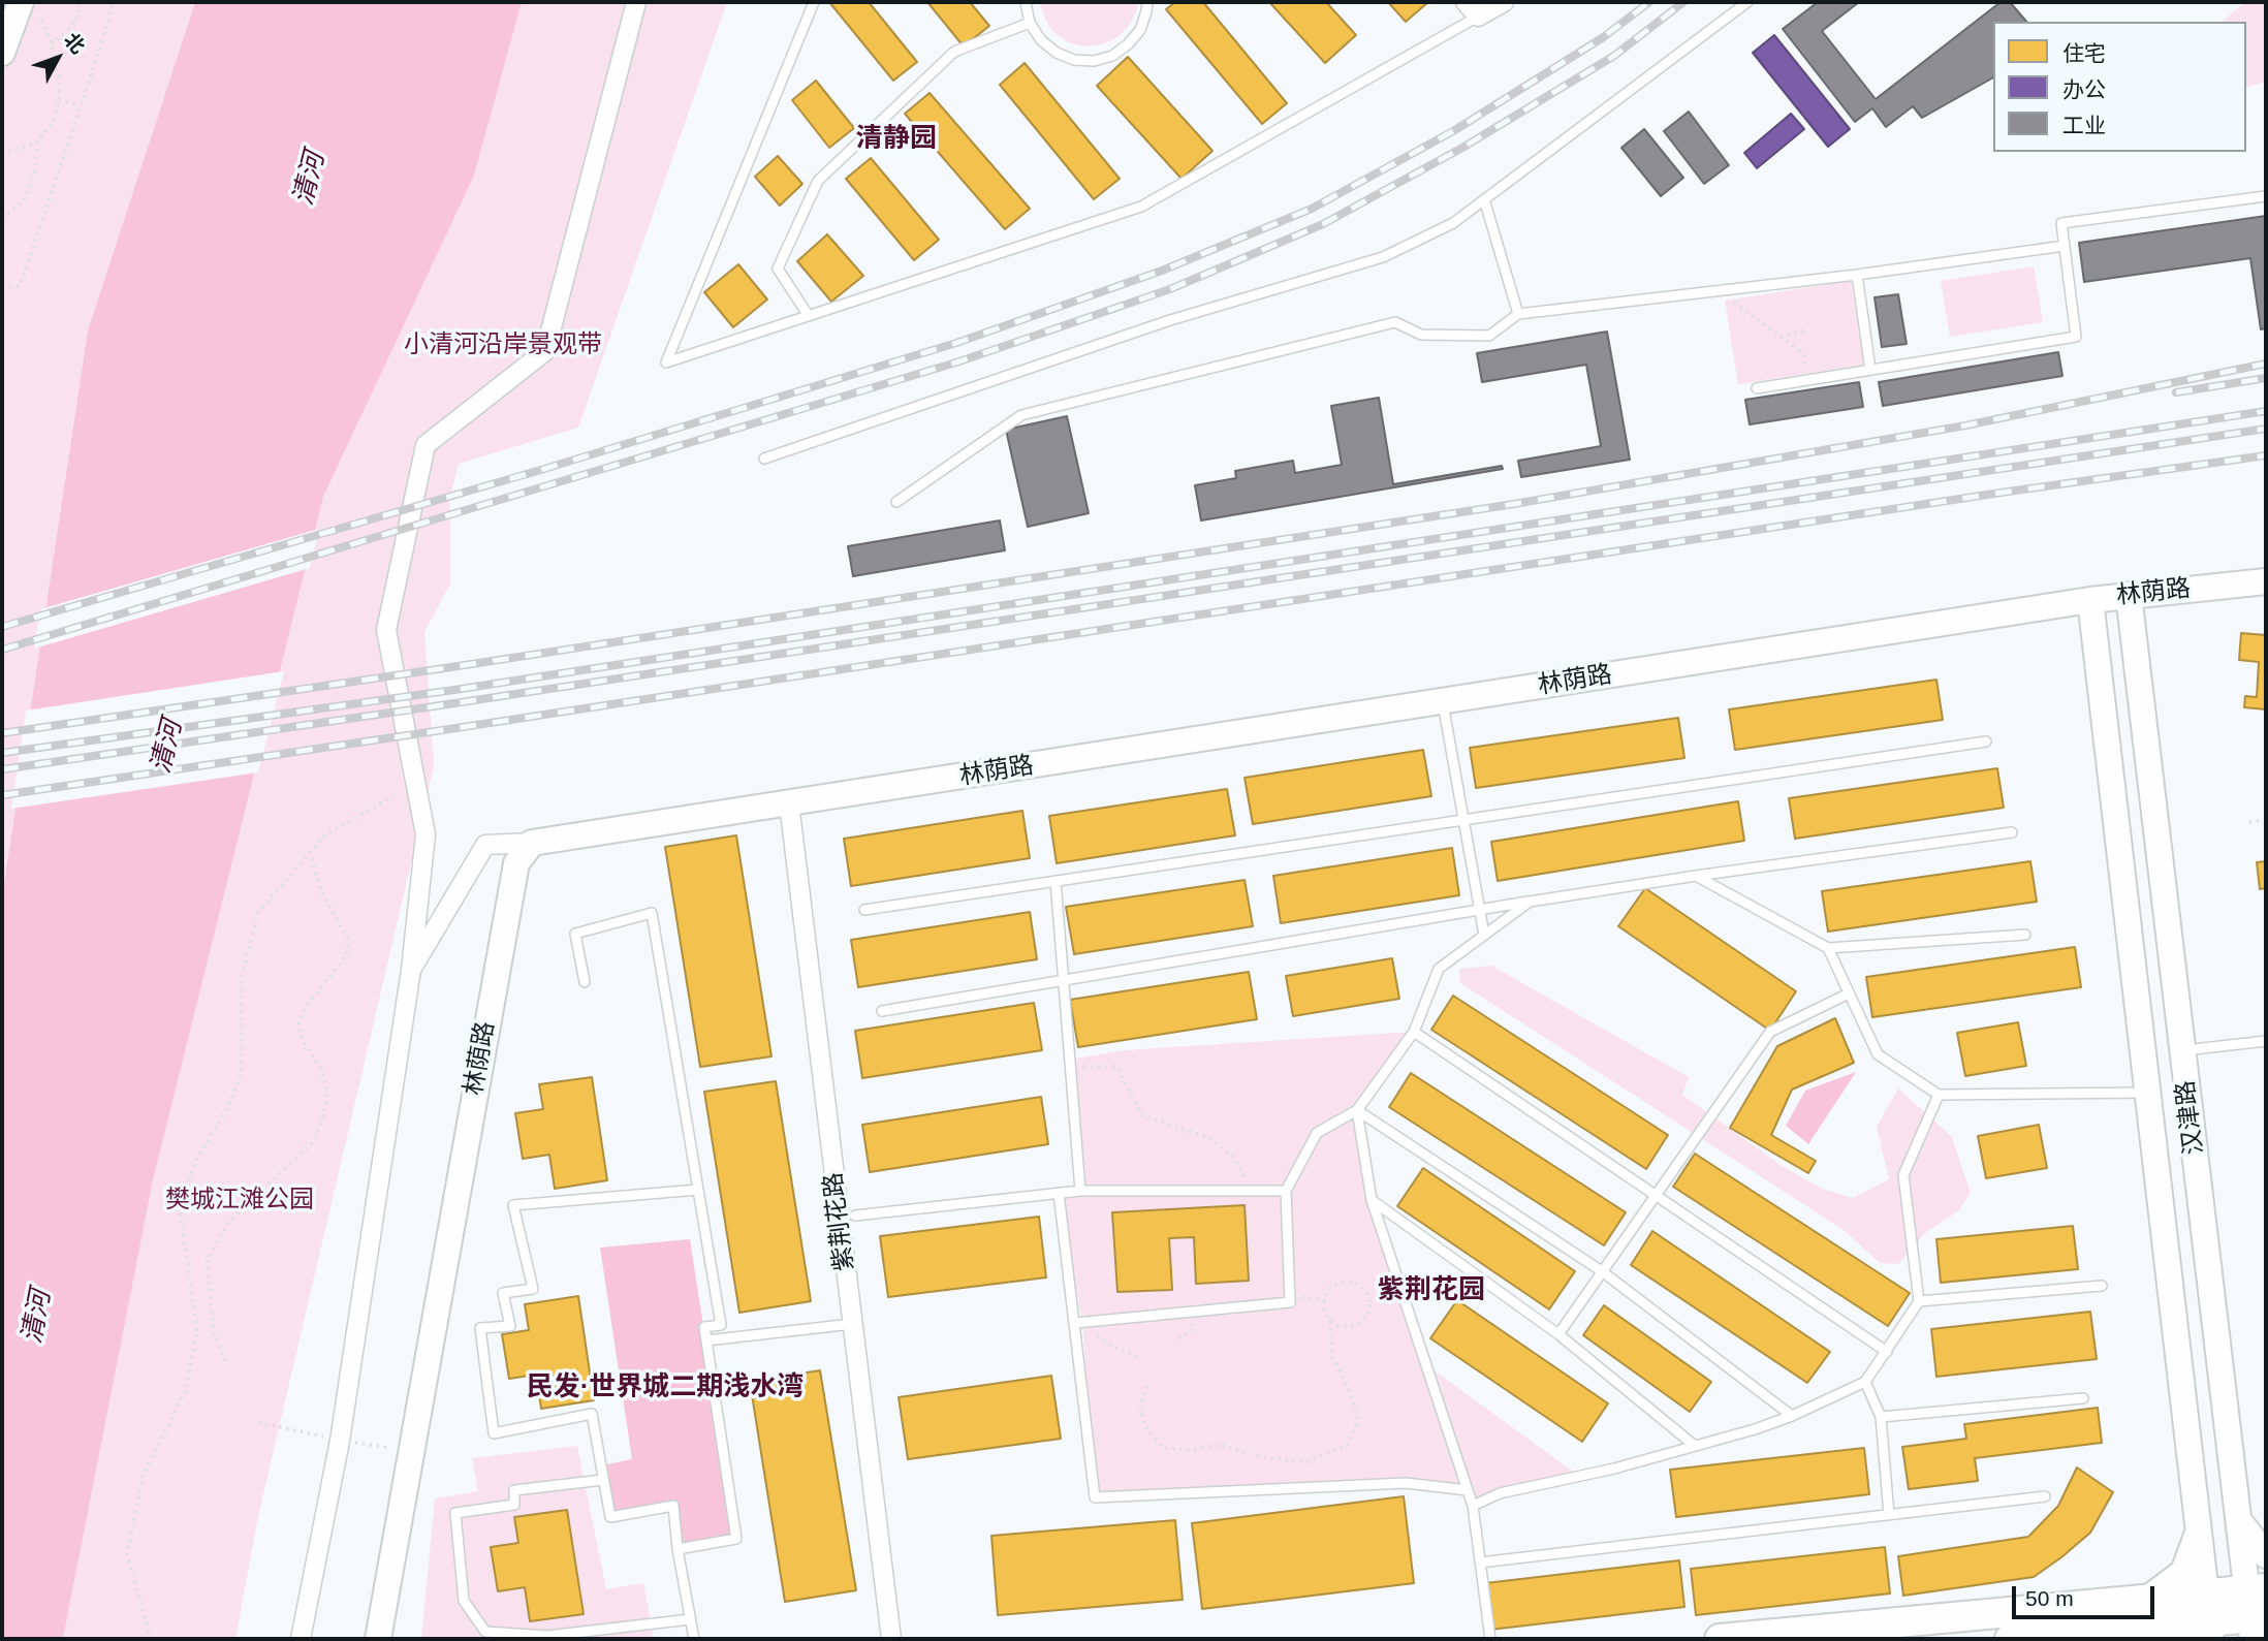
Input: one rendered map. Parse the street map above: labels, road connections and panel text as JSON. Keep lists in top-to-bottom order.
{
  "streets": {
    "street": ["林荫路", "汉津路", "紫荆花路"]
  },
  "crossings": [
    ["林荫路", "汉津路"],
    ["林荫路", "紫荆花路"]
  ],
  "districts": ["清静园", "紫荆花园", "民发·世界城二期浅水湾"],
  "water": ["清河"],
  "parks": ["小清河沿岸景观带", "樊城江滩公园"],
  "legend": ["住宅", "办公", "工业"],
  "scale_bar": "50 m",
  "north": "top right"
}
